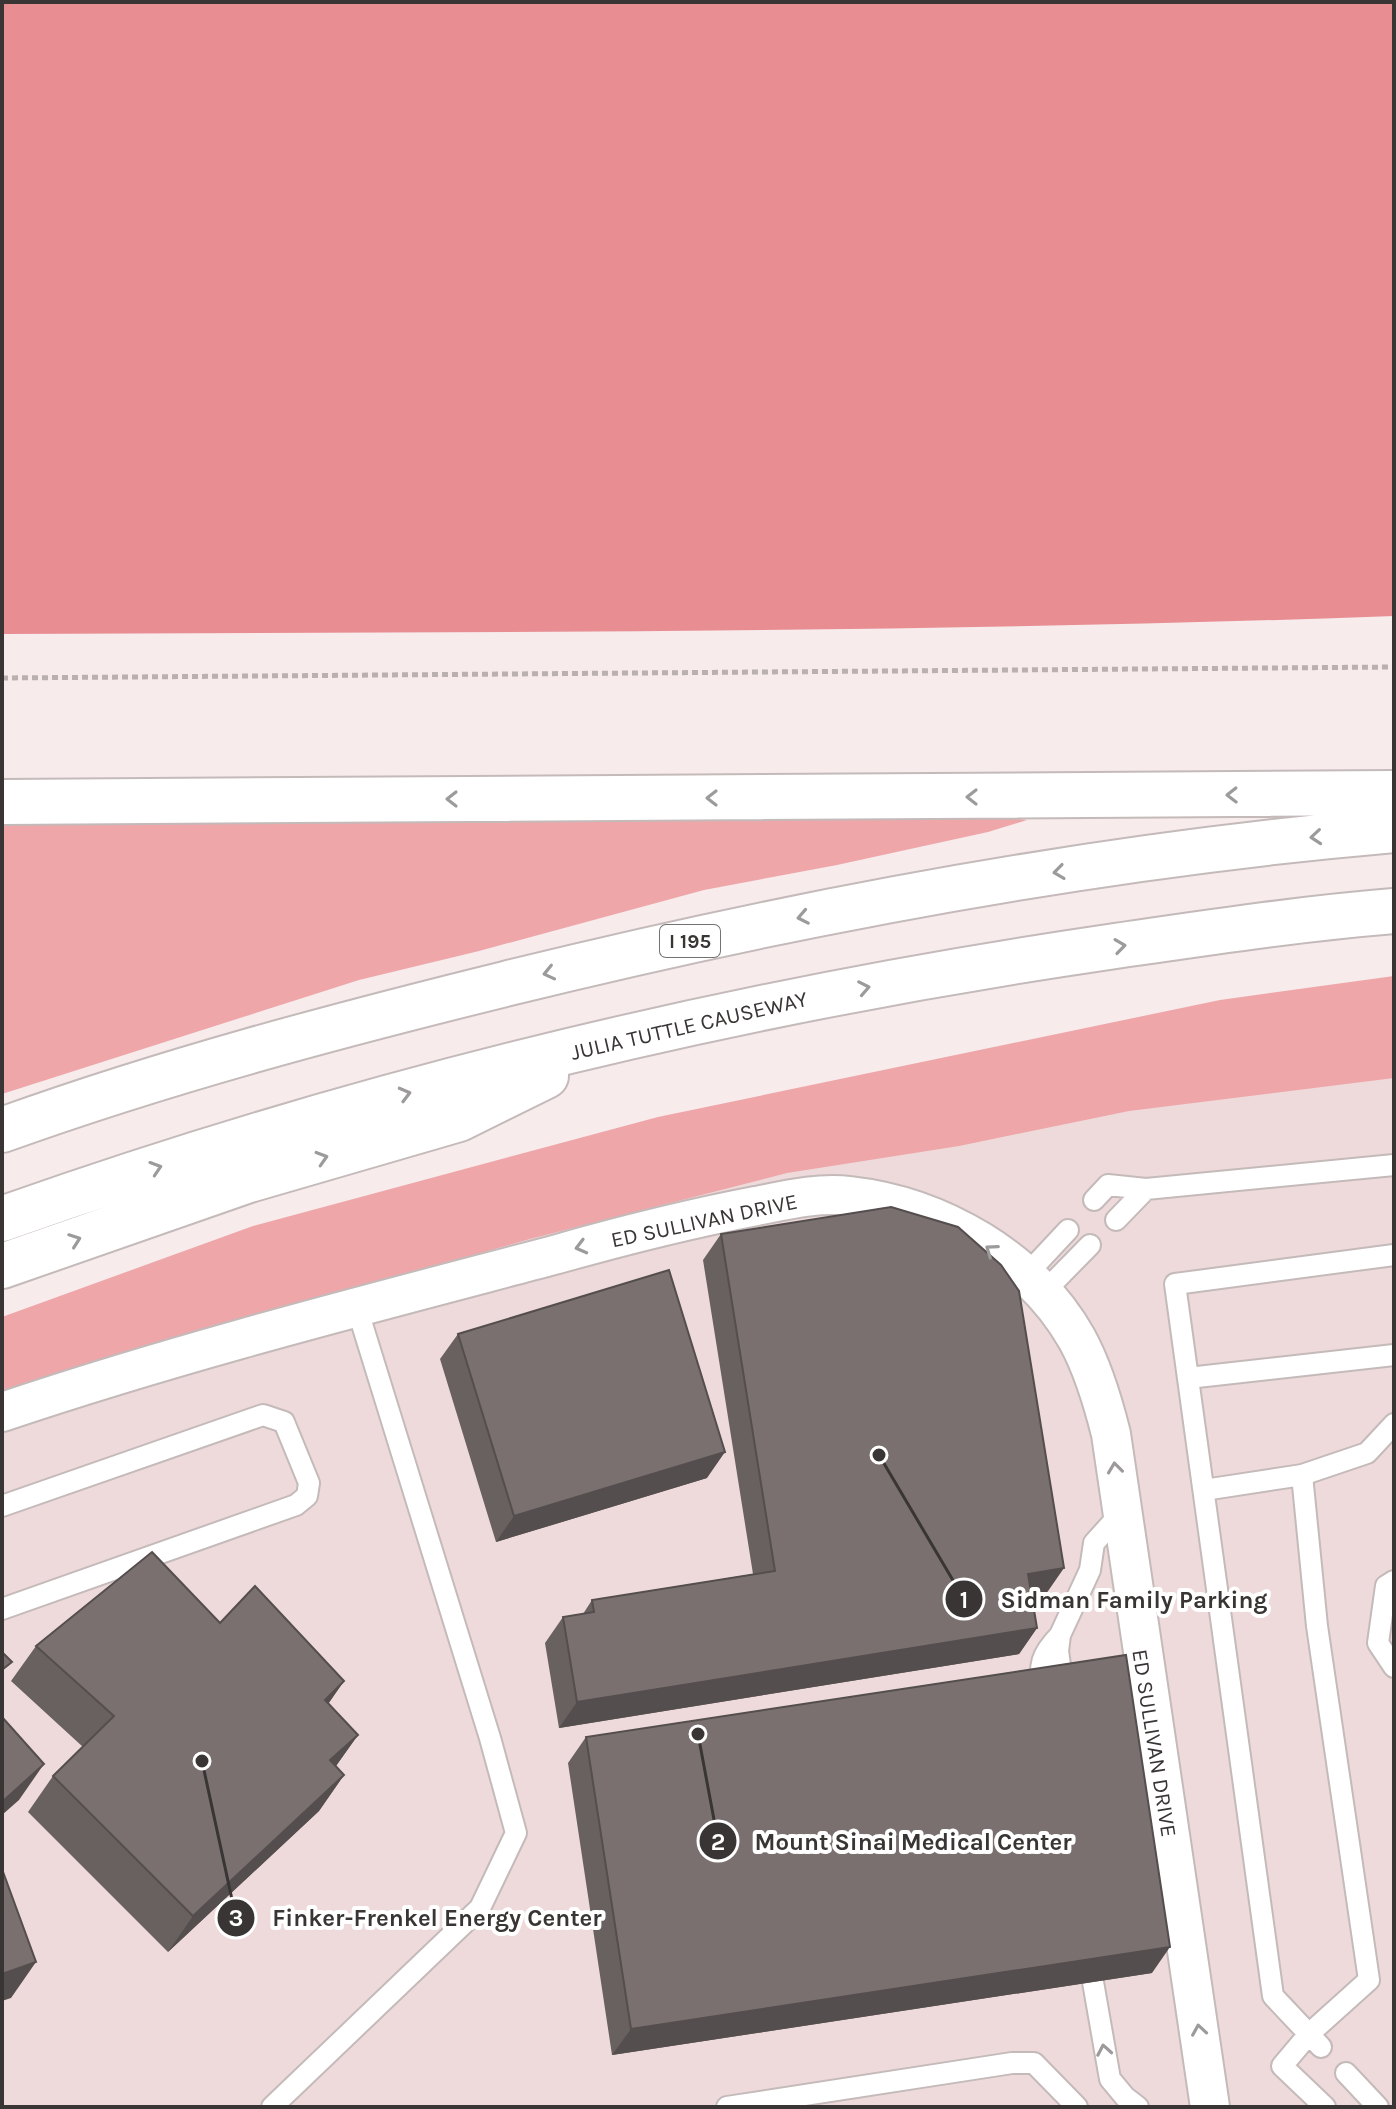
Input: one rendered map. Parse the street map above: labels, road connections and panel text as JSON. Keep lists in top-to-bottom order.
{
  "streets": {
    "highway": ["I 195", "JULIA TUTTLE CAUSEWAY"],
    "street": ["ED SULLIVAN DRIVE"]
  },
  "places": ["Sidman Family Parking", "Mount Sinai Medical Center", "Finker-Frenkel Energy Center"]
}
